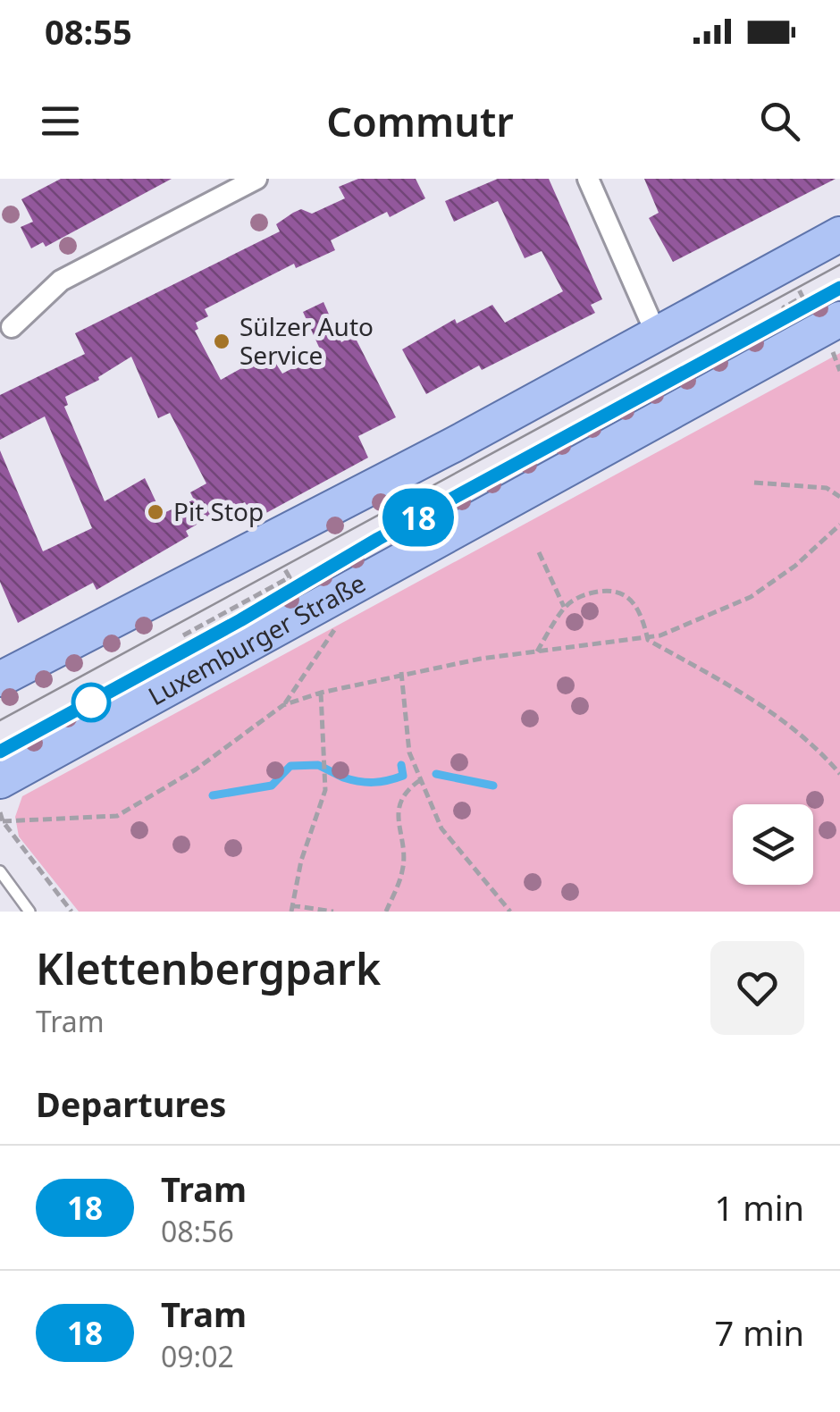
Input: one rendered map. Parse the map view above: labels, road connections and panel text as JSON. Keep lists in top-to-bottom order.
{
  "streets": {
    "main road": ["Luxemburger Straße"]
  },
  "places": ["Sülzer Auto Service", "Pit Stop"],
  "lines": ["tram line 18"],
  "page": {
    "status": "08:55",
    "header": "Commutr",
    "on_map": "18",
    "heading": [
      ["Klettenbergpark", "Tram"],
      "Departures"
    ],
    "list": [
      {
        "mark": "18",
        "name": "Tram",
        "note": "08:56",
        "value": "1 min"
      },
      {
        "mark": "18",
        "name": "Tram",
        "note": "09:02",
        "value": "7 min"
      }
    ]
  }
}
